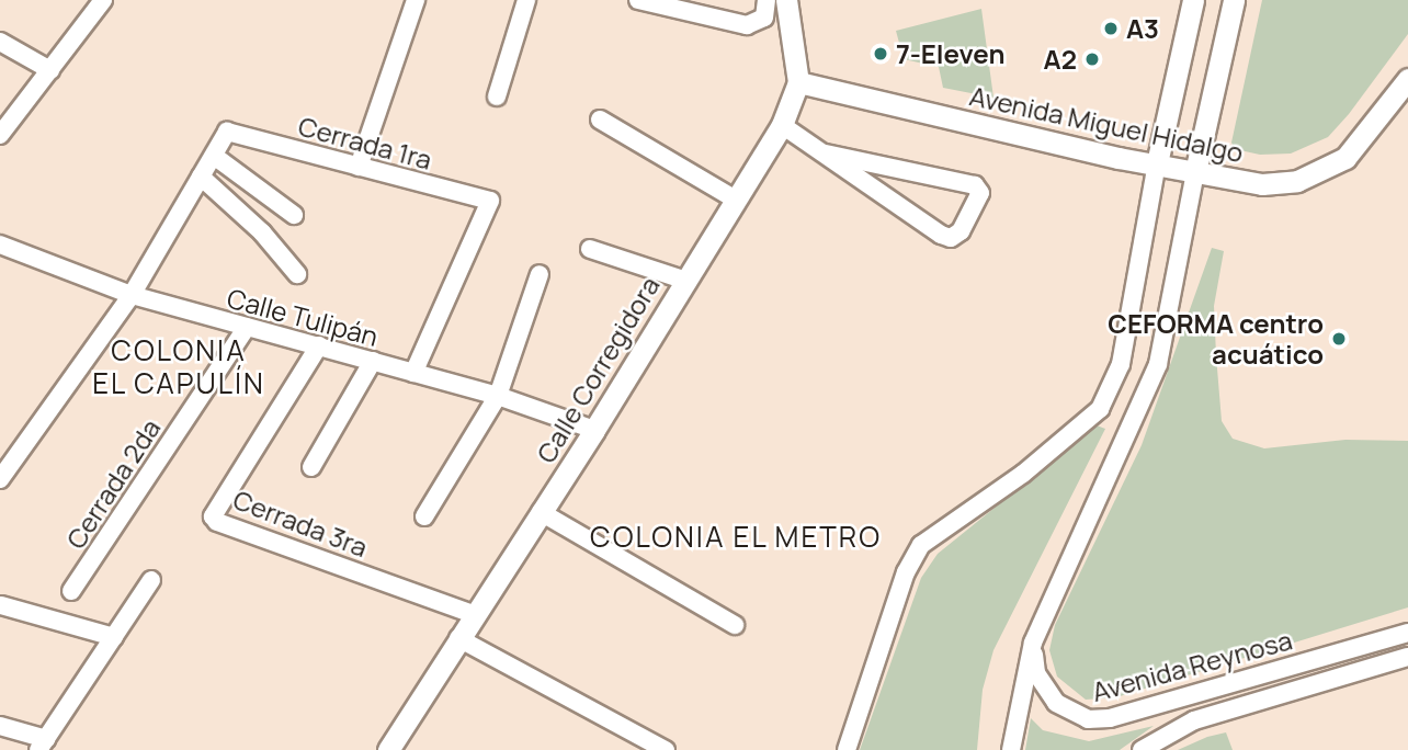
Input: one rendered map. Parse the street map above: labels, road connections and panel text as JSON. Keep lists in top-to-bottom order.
{
  "streets": {
    "street": [
      "Avenida Miguel Hidalgo",
      "Cerrada 1ra",
      "Calle Tulipán",
      "Calle Corregidora",
      "Cerrada 2da",
      "Cerrada 3ra",
      "Avenida Reynosa"
    ]
  },
  "crossings": [
    ["Avenida Miguel Hidalgo", "Calle Corregidora"],
    ["Cerrada 1ra", "Calle Tulipán"],
    ["Calle Tulipán", "Calle Corregidora"],
    ["Calle Tulipán", "Cerrada 2da"],
    ["Calle Tulipán", "Cerrada 3ra"],
    ["Calle Corregidora", "Cerrada 3ra"]
  ],
  "districts": ["COLONIA EL CAPULÍN", "COLONIA EL METRO"],
  "places": [
    "A3",
    "7-Eleven",
    "A2",
    "CEFORMA centro acuático"
  ]
}
